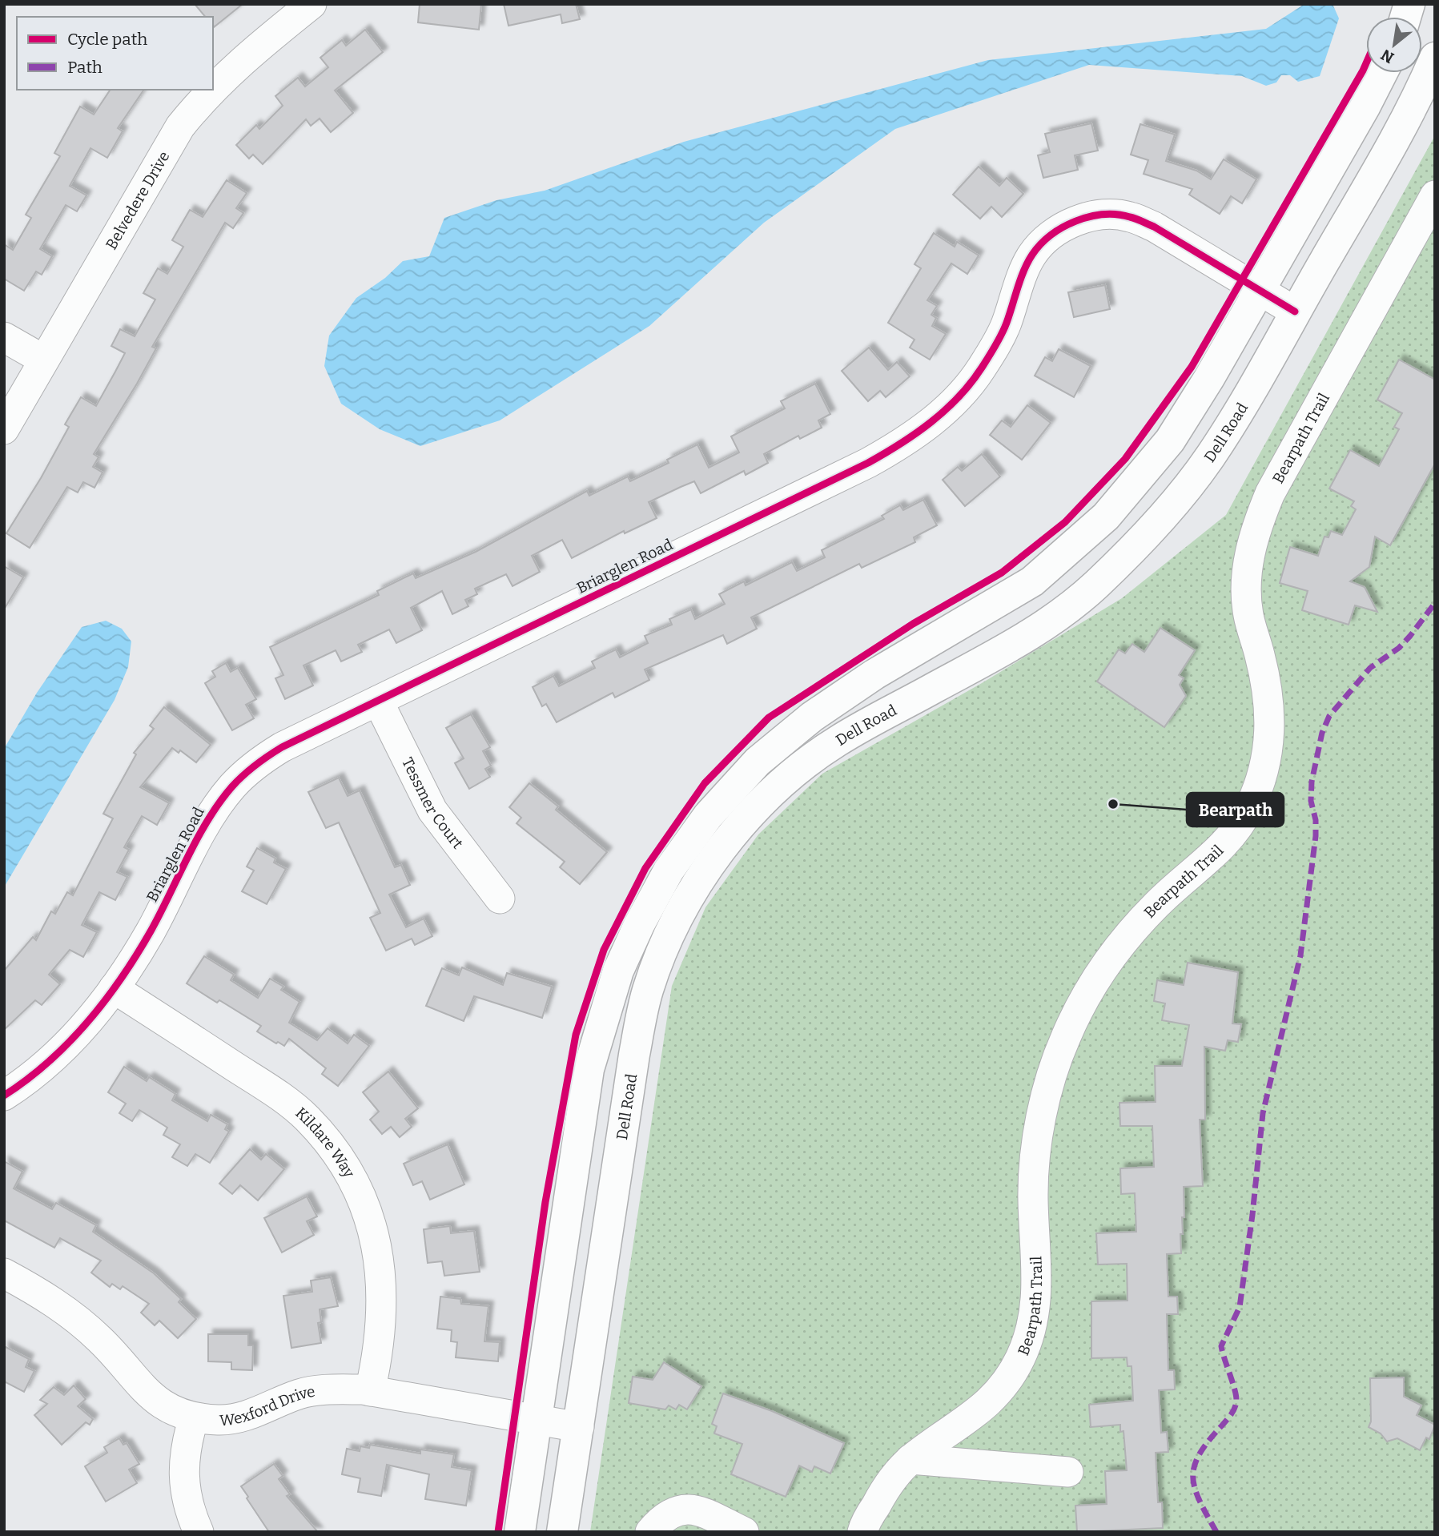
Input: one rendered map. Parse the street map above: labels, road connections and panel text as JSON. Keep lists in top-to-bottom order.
{
  "streets": {
    "main road": ["Dell Road"],
    "street": [
      "Belvedere Drive",
      "Bearpath Trail",
      "Briarglen Road",
      "Tessmer Court",
      "Kildare Way",
      "Wexford Drive"
    ]
  },
  "crossings": [
    ["Dell Road", "Briarglen Road"],
    ["Dell Road", "Wexford Drive"],
    ["Briarglen Road", "Tessmer Court"],
    ["Briarglen Road", "Kildare Way"],
    ["Kildare Way", "Wexford Drive"]
  ],
  "places": ["Bearpath"],
  "legend": ["Cycle path", "Path"],
  "north": "bottom left"
}
